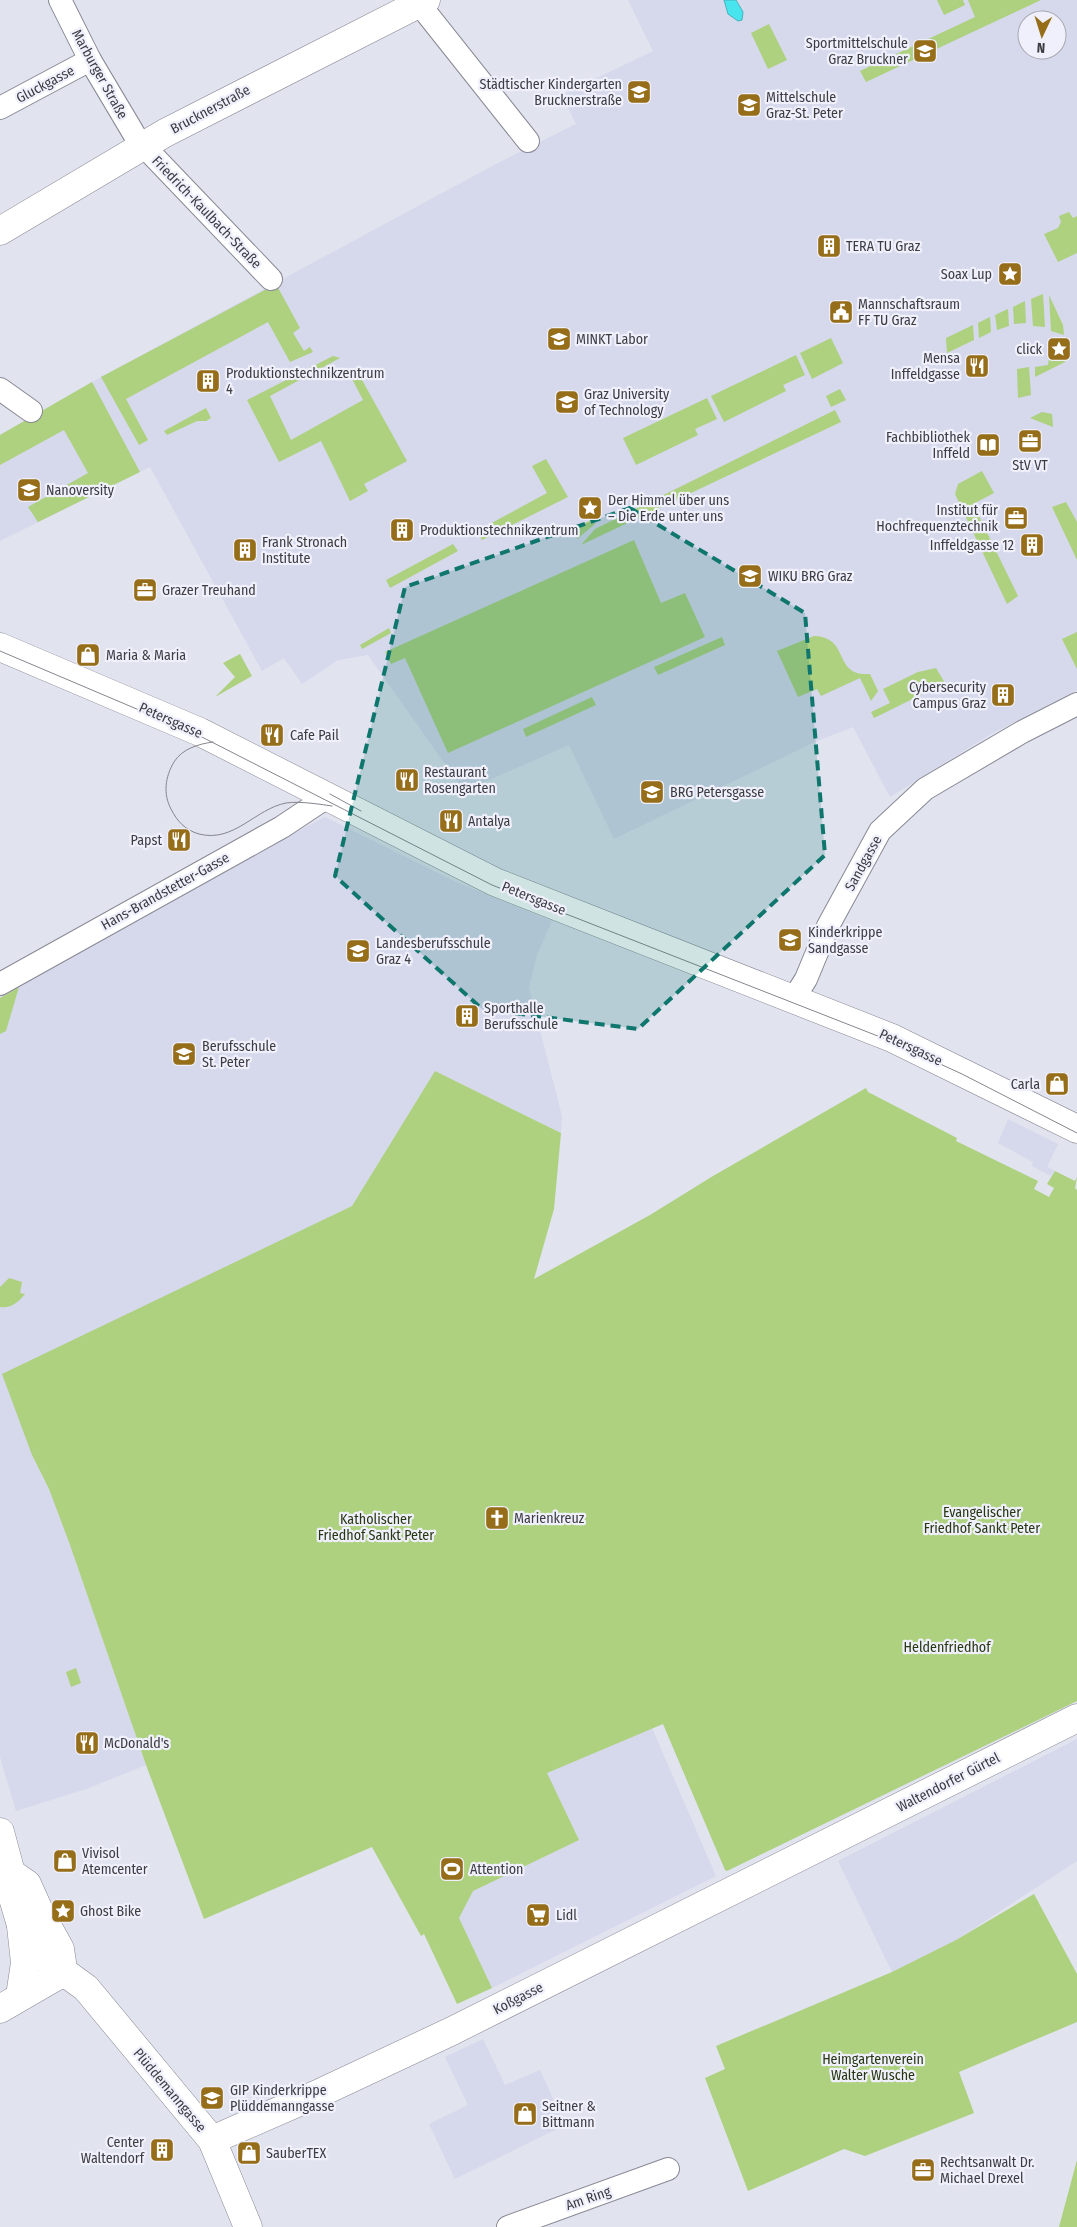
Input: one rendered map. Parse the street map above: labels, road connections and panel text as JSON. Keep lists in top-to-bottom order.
{
  "streets": {
    "main road": [
      "Brucknerstraße",
      "Petersgasse",
      "Waltendorfer Gürtel",
      "Koßgasse",
      "Plüddemanngasse"
    ],
    "street": [
      "Marburger Straße",
      "Gluckgasse",
      "Friedrich-Kaulbach-Straße",
      "Sandgasse",
      "Hans-Brandstetter-Gasse",
      "Am Ring"
    ]
  },
  "crossings": [
    ["Marburger Straße", "Gluckgasse"],
    ["Marburger Straße", "Brucknerstraße"],
    ["Marburger Straße", "Friedrich-Kaulbach-Straße"],
    ["Brucknerstraße", "Friedrich-Kaulbach-Straße"],
    ["Petersgasse", "Sandgasse"],
    ["Petersgasse", "Hans-Brandstetter-Gasse"],
    ["Waltendorfer Gürtel", "Koßgasse"],
    ["Koßgasse", "Plüddemanngasse"]
  ],
  "parks": [
    "Evangelischer Friedhof Sankt Peter",
    "Katholischer Friedhof Sankt Peter",
    "Heldenfriedhof",
    "Heimgartenverein Walter Wusche"
  ],
  "places": {
    "school or university": [
      "Sportmittelschule Graz Bruckner",
      "Städtischer Kindergarten Brucknerstraße",
      "Mittelschule Graz-St. Peter",
      "MINKT Labor",
      "Graz University of Technology",
      "Nanoversity",
      "WIKU BRG Graz",
      "BRG Petersgasse",
      "Kinderkrippe Sandgasse",
      "Landesberufsschule Graz 4",
      "Berufsschule St. Peter",
      "GIP Kinderkrippe Plüddemanngasse"
    ],
    "building": [
      "TERA TU Graz",
      "Produktionstechnikzentrum 4",
      "Produktionstechnikzentrum",
      "Inffeldgasse 12",
      "Frank Stronach Institute",
      "Cybersecurity Campus Graz",
      "Sporthalle Berufsschule",
      "Center Waltendorf"
    ],
    "place": [
      "Soax Lup",
      "click",
      "Der Himmel über uns – Die Erde unter uns",
      "Ghost Bike"
    ],
    "public building": ["Mannschaftsraum FF TU Graz"],
    "restaurant": [
      "Mensa Inffeldgasse",
      "Cafe Pail",
      "Restaurant Rosengarten",
      "Antalya",
      "Papst",
      "McDonald's"
    ],
    "office": [
      "StV VT",
      "Institut für Hochfrequenztechnik",
      "Grazer Treuhand",
      "Rechtsanwalt Dr. Michael Drexel"
    ],
    "library": ["Fachbibliothek Inffeld"],
    "shop": [
      "Maria & Maria",
      "Carla",
      "Vivisol Atemcenter",
      "Seitner & Bittmann",
      "SauberTEX"
    ],
    "church": ["Marienkreuz"],
    "sports": ["Attention"],
    "supermarket": ["Lidl"]
  },
  "north": "bottom"
}
